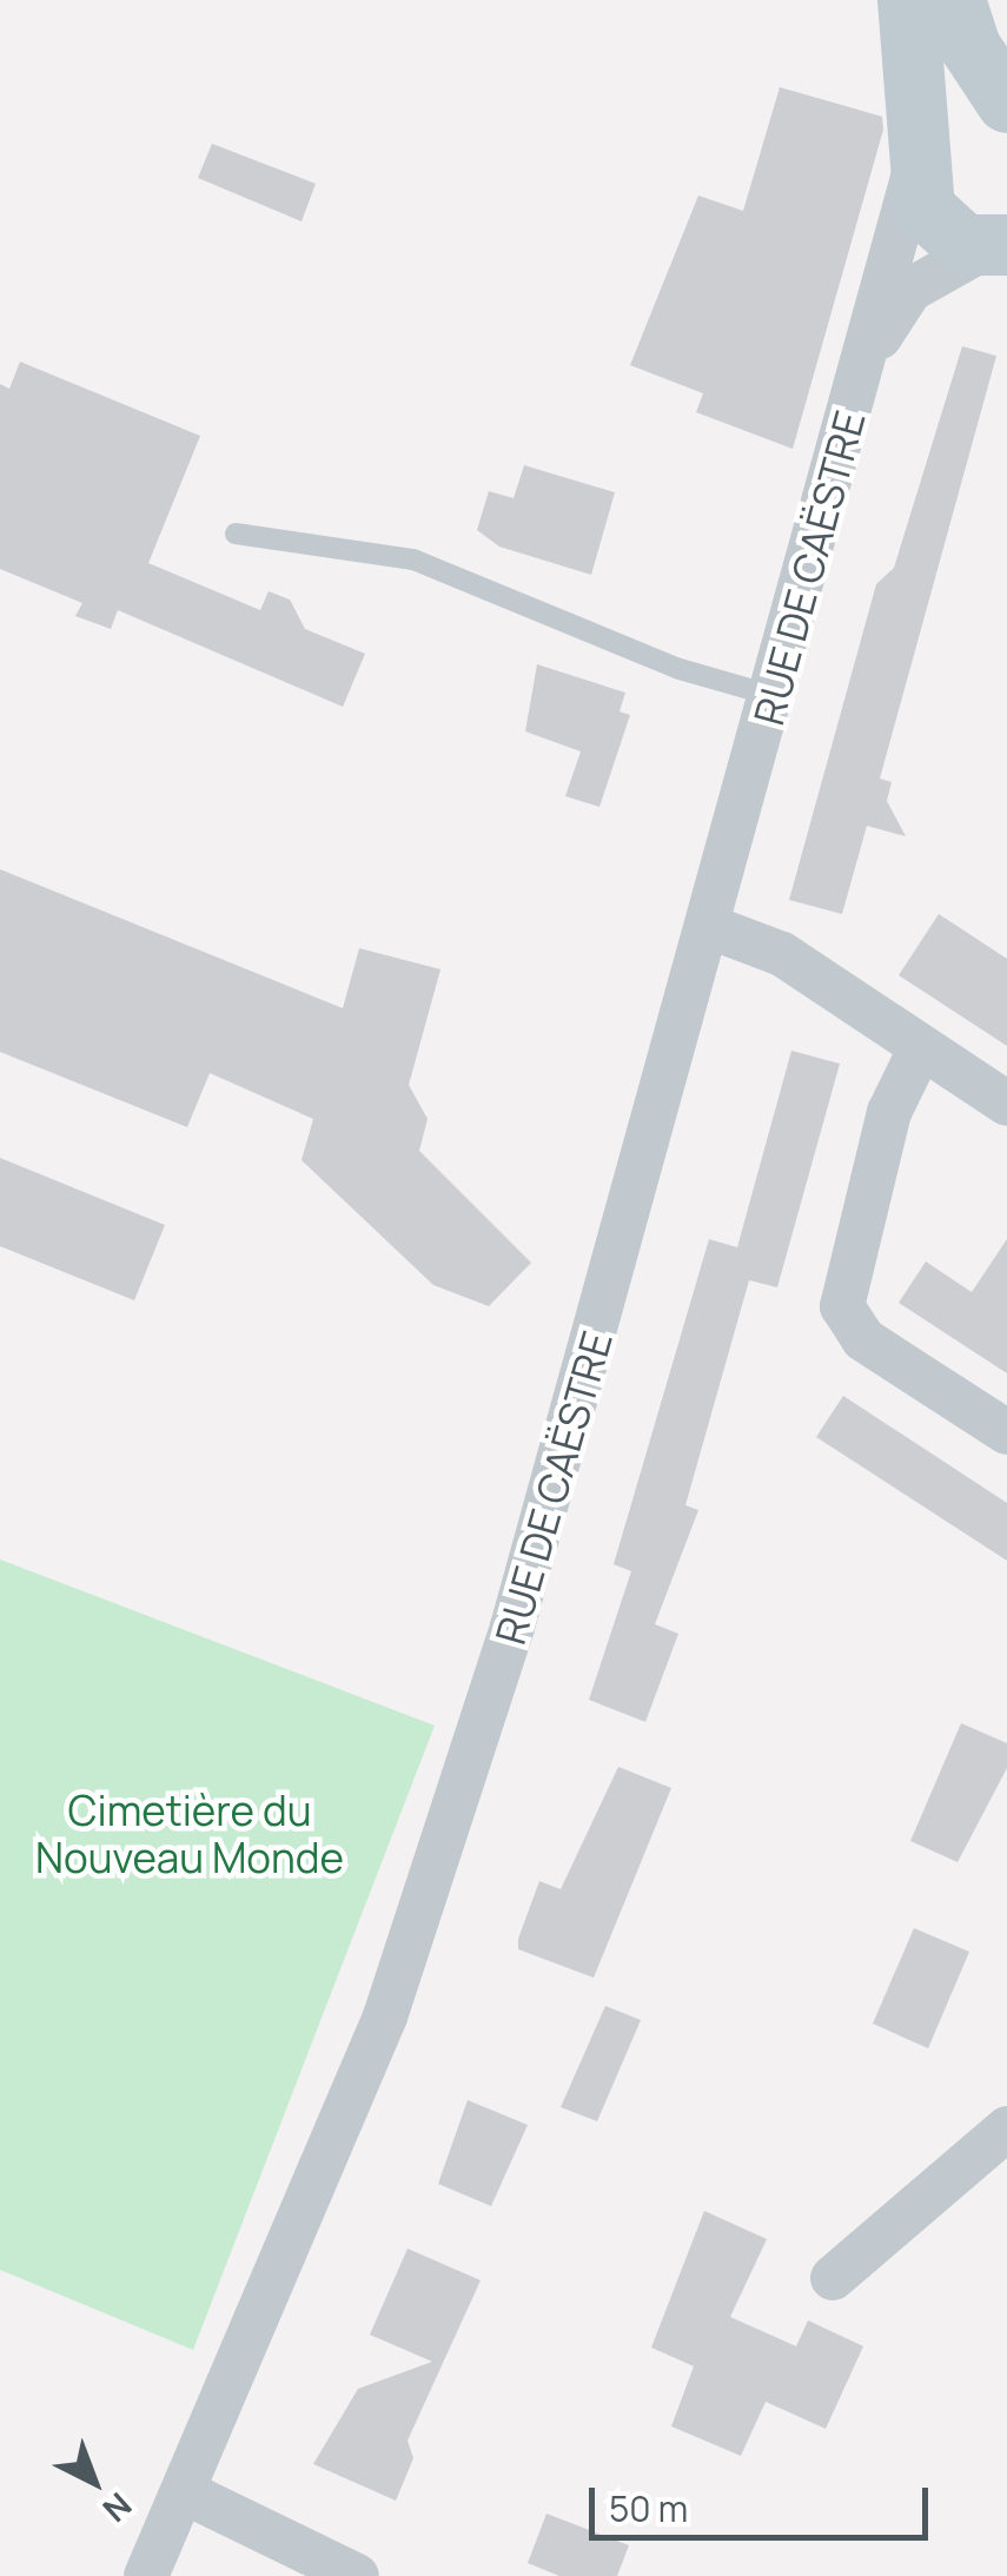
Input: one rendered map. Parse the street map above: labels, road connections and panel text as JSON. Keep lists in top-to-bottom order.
{
  "streets": {
    "street": ["RUE DE CAËSTRE"]
  },
  "parks": ["Cimetière du Nouveau Monde"],
  "scale_bar": "50 m",
  "north": "bottom right"
}
